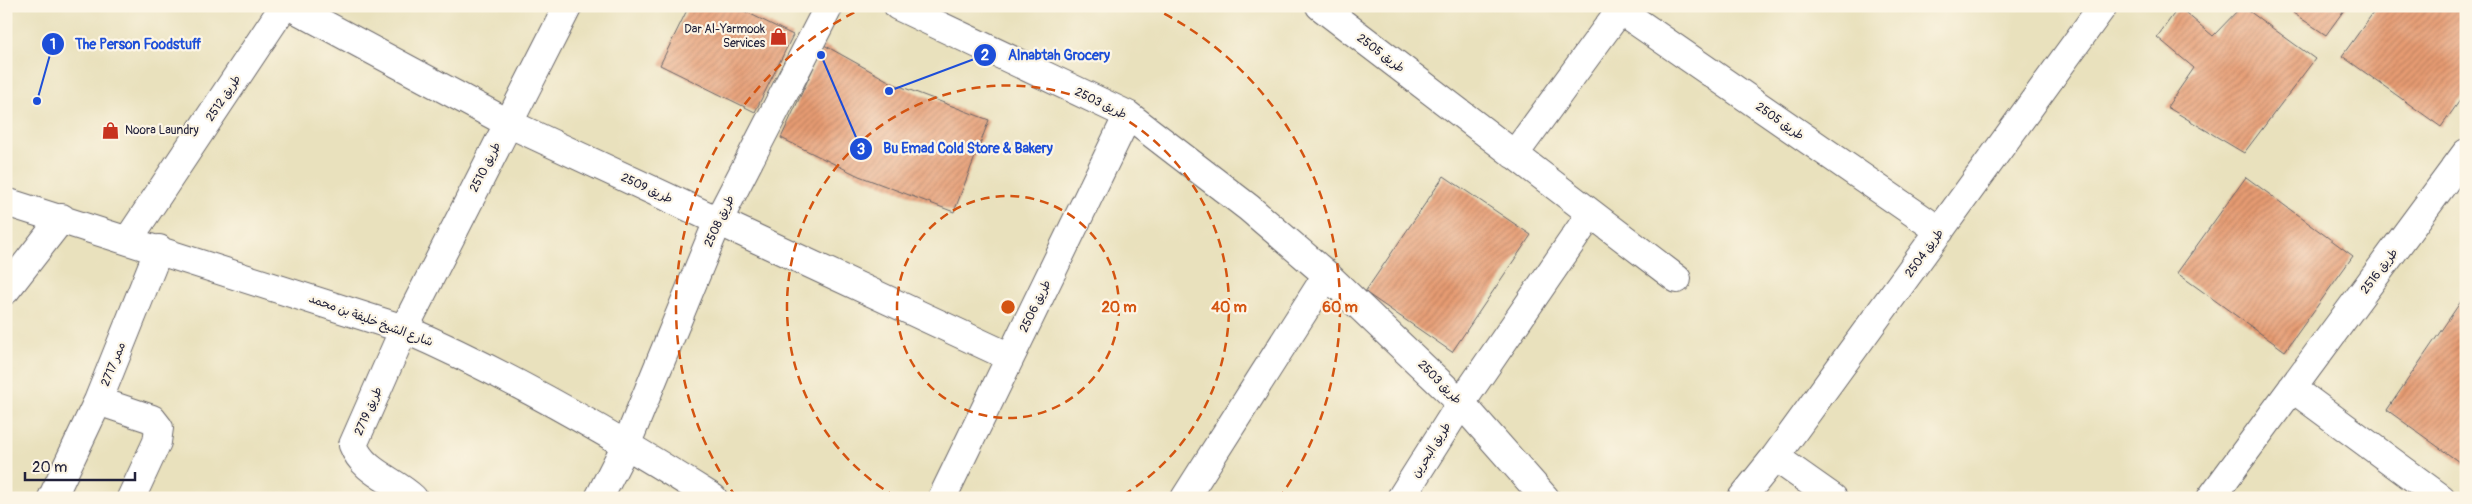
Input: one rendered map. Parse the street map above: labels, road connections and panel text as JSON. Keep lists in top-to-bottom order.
{
  "streets": {
    "street": [
      "طريق 2505",
      "طريق 2512",
      "طريق 2503",
      "طريق 2510",
      "طريق 2509",
      "طريق 2508",
      "طريق 2504",
      "طريق 2516",
      "طريق 2506",
      "شارع الشيخ خليفة بن محمد",
      "ممر 2717",
      "طريق 2719",
      "طريق البحرين"
    ]
  },
  "crossings": [
    ["طريق 2505", "طريق 2504"],
    ["طريق 2512", "شارع الشيخ خليفة بن محمد"],
    ["طريق 2503", "طريق 2506"],
    ["طريق 2503", "طريق البحرين"],
    ["طريق 2510", "طريق 2509"],
    ["طريق 2510", "شارع الشيخ خليفة بن محمد"],
    ["طريق 2510", "طريق 2719"],
    ["طريق 2509", "طريق 2508"],
    ["طريق 2509", "طريق 2506"],
    ["طريق 2508", "شارع الشيخ خليفة بن محمد"],
    ["شارع الشيخ خليفة بن محمد", "ممر 2717"],
    ["شارع الشيخ خليفة بن محمد", "طريق 2719"]
  ],
  "places": {
    "shop": ["Dar Al-Yarmook Services", "Noora Laundry"],
    "other": ["Bu Emad Cold Store & Bakery", "Alnabtah Grocery", "The Person Foodstuff"]
  },
  "scale_bar": "20 m",
  "rings": ["20 m", "40 m", "60 m"]
}
